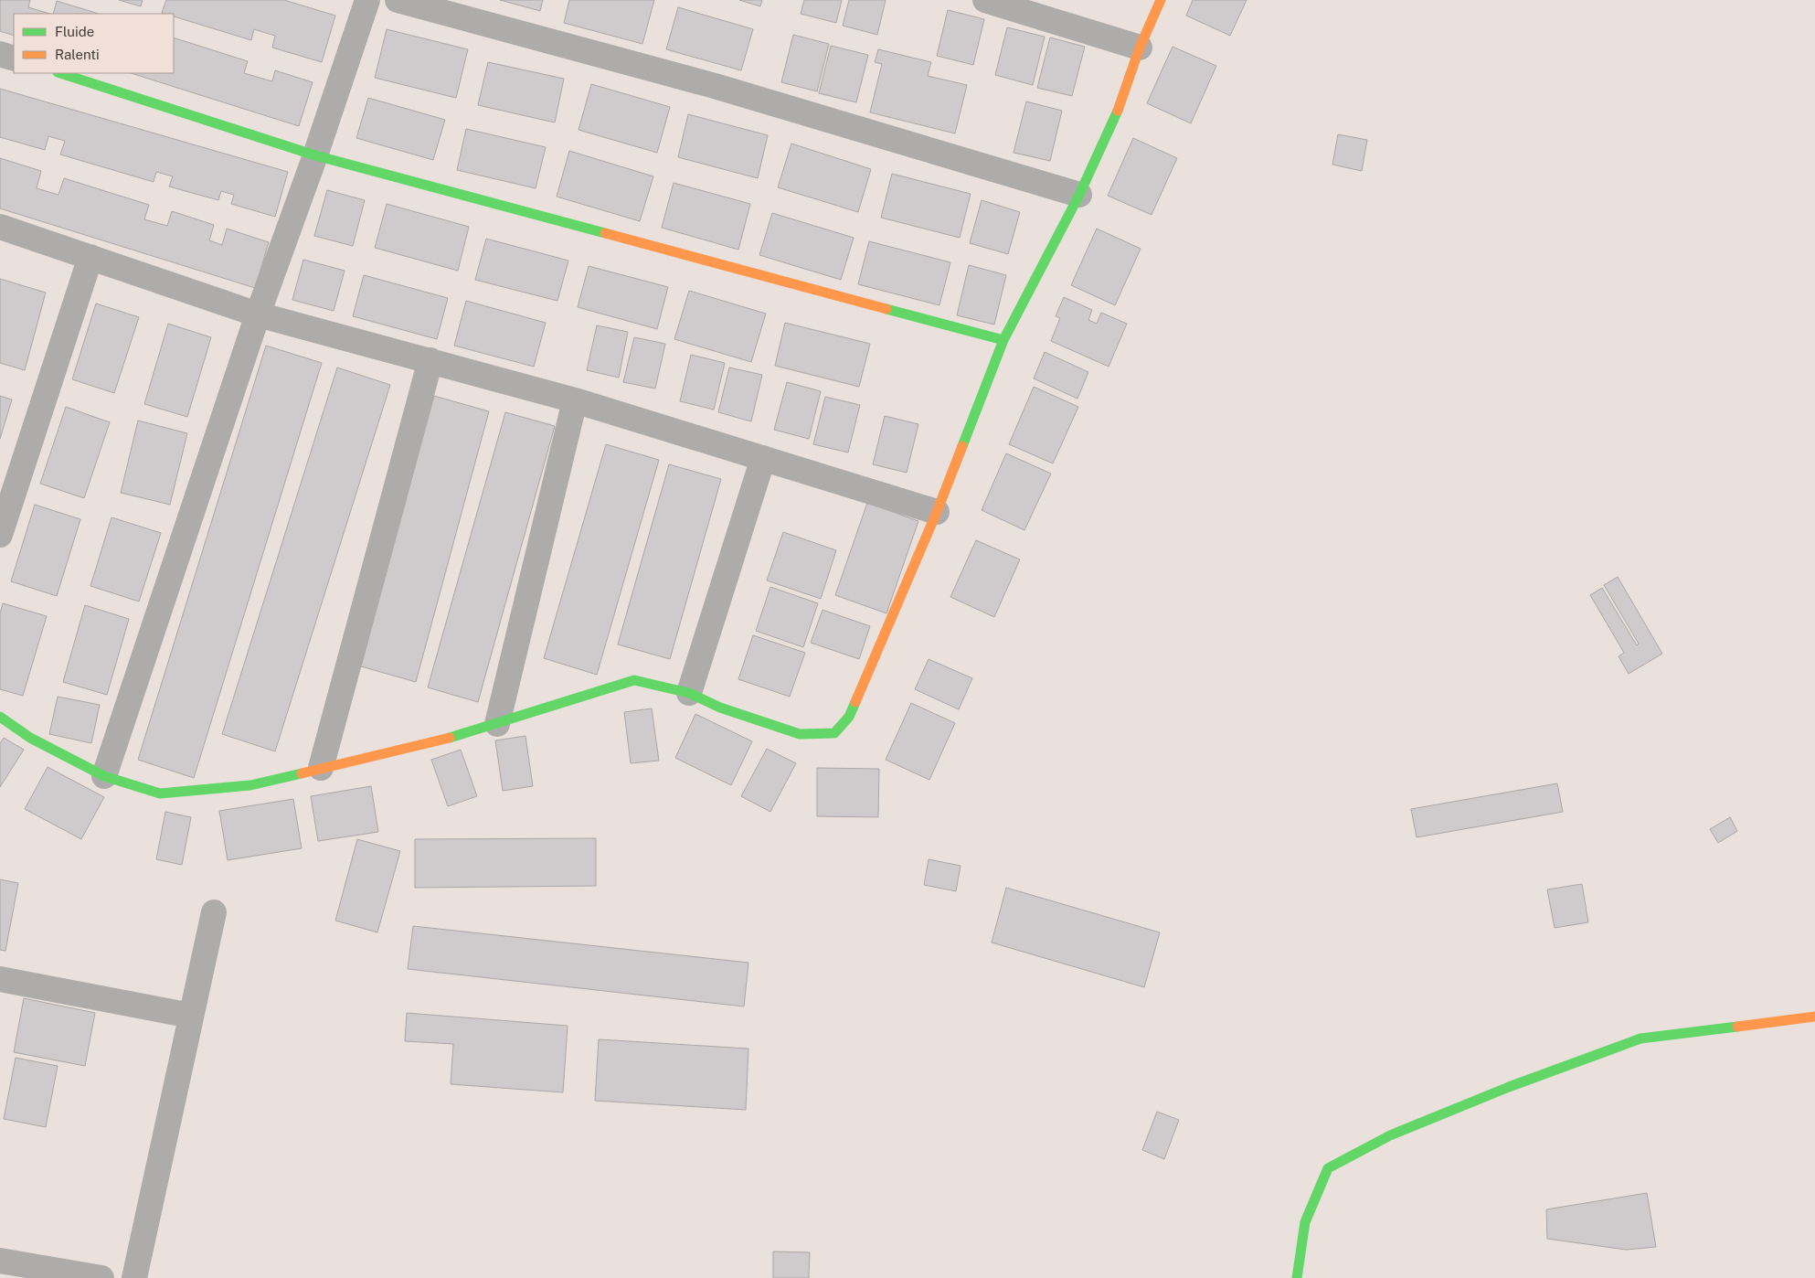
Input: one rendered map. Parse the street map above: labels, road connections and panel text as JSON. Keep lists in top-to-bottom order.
{
  "legend": ["Fluide", "Ralenti"]
}
